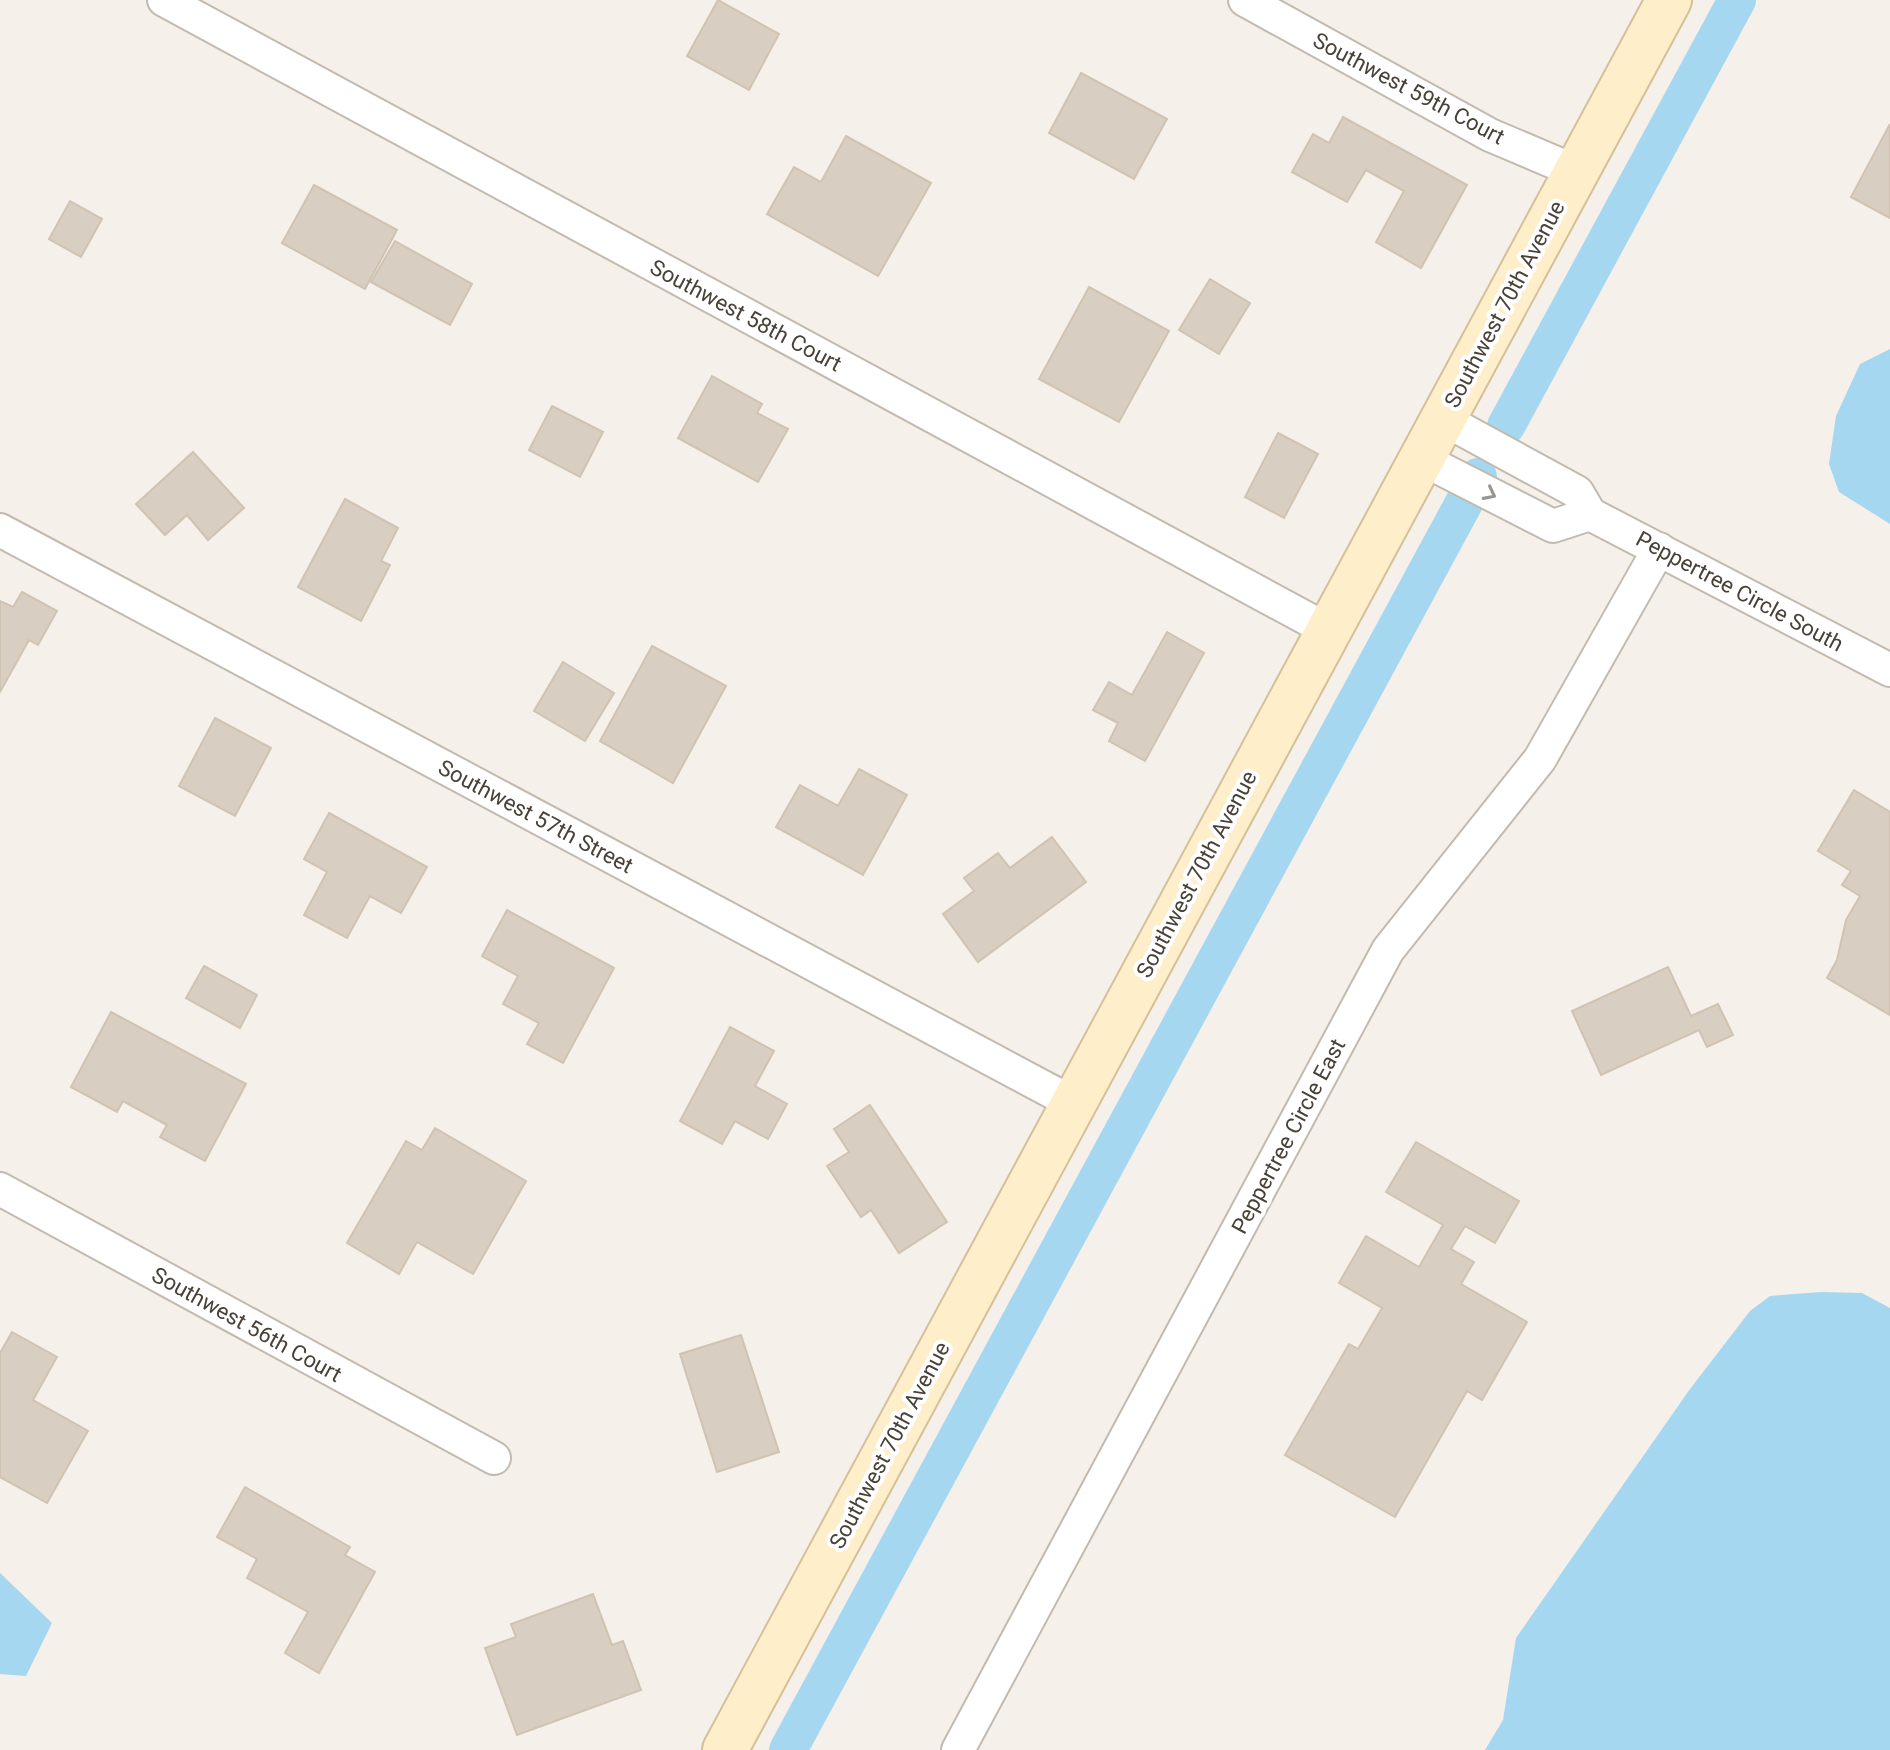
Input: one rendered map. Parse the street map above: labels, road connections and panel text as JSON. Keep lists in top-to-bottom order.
{
  "streets": {
    "street": [
      "Southwest 59th Court",
      "Southwest 70th Avenue",
      "Southwest 58th Court",
      "Peppertree Circle South",
      "Southwest 57th Street",
      "Peppertree Circle East",
      "Southwest 56th Court"
    ]
  },
  "crossings": [
    ["Southwest 59th Court", "Southwest 70th Avenue"],
    ["Southwest 70th Avenue", "Southwest 58th Court"],
    ["Southwest 70th Avenue", "Peppertree Circle South"],
    ["Southwest 70th Avenue", "Southwest 57th Street"],
    ["Peppertree Circle South", "Peppertree Circle East"]
  ]
}
